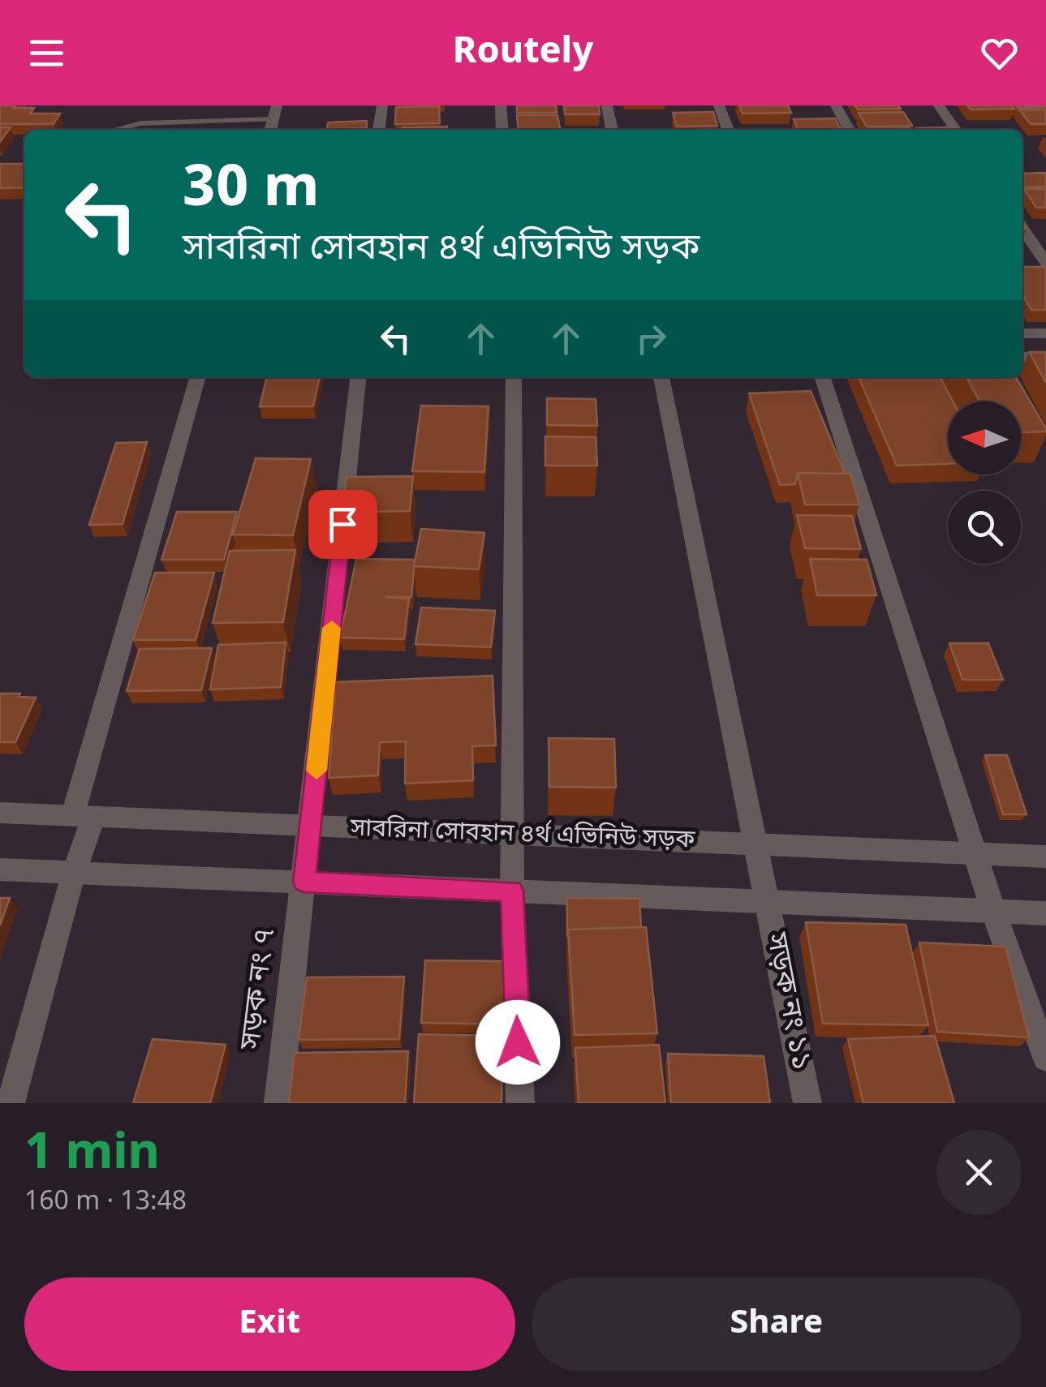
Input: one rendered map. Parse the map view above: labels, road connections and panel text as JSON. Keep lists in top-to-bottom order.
{
  "streets": {
    "street": ["সাবরিনা সোবহান ৪র্থ এভিনিউ সড়ক", "সড়ক নং ৭", "সড়ক নং ১১"]
  },
  "crossings": [
    ["সাবরিনা সোবহান ৪র্থ এভিনিউ সড়ক", "সড়ক নং ৭"],
    ["সাবরিনা সোবহান ৪র্থ এভিনিউ সড়ক", "সড়ক নং ১১"]
  ],
  "north": "left",
  "page": {
    "header": "Routely",
    "turn": ["30 m", "সাবরিনা সোবহান ৪র্থ এভিনিউ সড়ক"],
    "heading": ["1 min", "160 m · 13:48"],
    "buttons": ["Exit", "Share"]
  }
}
